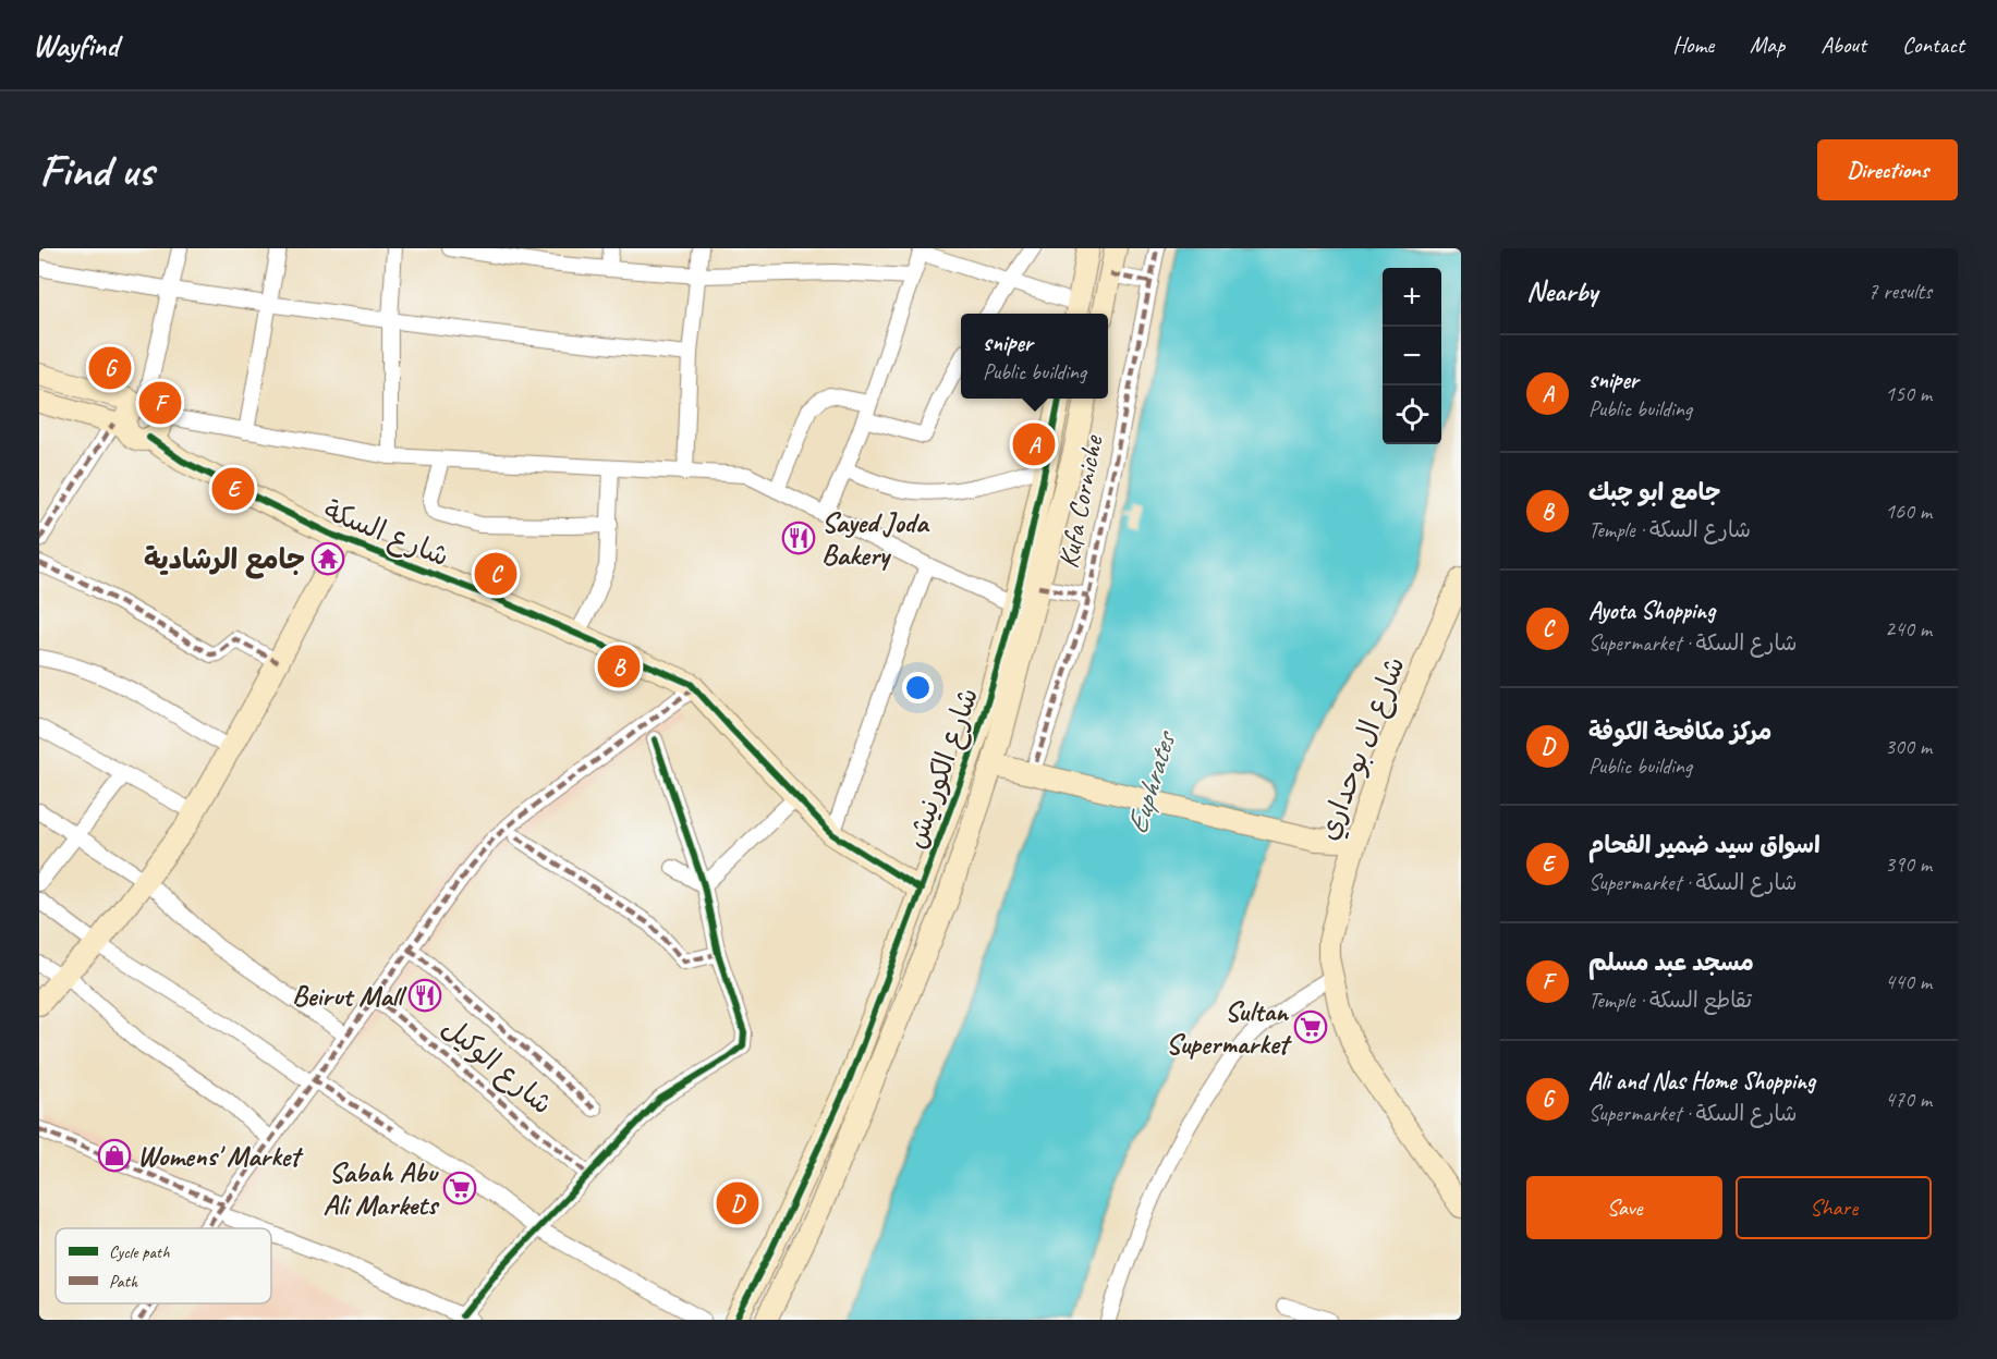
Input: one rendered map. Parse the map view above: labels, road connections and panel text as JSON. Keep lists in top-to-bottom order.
{
  "streets": {
    "street": [
      "Kufa Corniche",
      "شارع السكة",
      "شارع ال بوحداري",
      "شارع الكورنيش",
      "شارع الوكيل"
    ]
  },
  "crossings": [
    ["شارع السكة", "شارع الكورنيش"]
  ],
  "water": ["Euphrates"],
  "places": {
    "restaurant": ["Sayed Joda Bakery", "Beirut Mall"],
    "temple": ["جامع الرشادية"],
    "supermarket": ["Sultan Supermarket", "Sabah Abu Ali Markets"],
    "shop": ["Womens' Market"]
  },
  "legend": ["Cycle path", "Path"],
  "page": {
    "header": "Wayfind",
    "nav": [
      "Home",
      "Map",
      "About",
      "Contact"
    ],
    "buttons": [
      "Directions",
      ["Save", "Share"]
    ],
    "title": "Find us",
    "heading": ["Nearby", "7 results"],
    "map_buttons": ["+", "−"],
    "popup": ["sniper", "Public building"],
    "list": [
      {
        "mark": "A",
        "name": "sniper",
        "note": "Public building",
        "value": "150 m"
      },
      {
        "mark": "B",
        "name": "جامع ابو چبك",
        "note": "Temple · شارع السكة",
        "value": "160 m"
      },
      {
        "mark": "C",
        "name": "Ayota Shopping",
        "note": "Supermarket · شارع السكة",
        "value": "240 m"
      },
      {
        "mark": "D",
        "name": "مركز مكافحة الكوفة",
        "note": "Public building",
        "value": "300 m"
      },
      {
        "mark": "E",
        "name": "اسواق سيد ضمير الفحام",
        "note": "Supermarket · شارع السكة",
        "value": "390 m"
      },
      {
        "mark": "F",
        "name": "مسجد عبد مسلم",
        "note": "Temple · تقاطع السكة",
        "value": "440 m"
      },
      {
        "mark": "G",
        "name": "Ali and Nas Home Shopping",
        "note": "Supermarket · شارع السكة",
        "value": "470 m"
      }
    ],
    "pins": [
      "G",
      "F",
      "A",
      "E",
      "C",
      "B",
      "D"
    ]
  }
}
